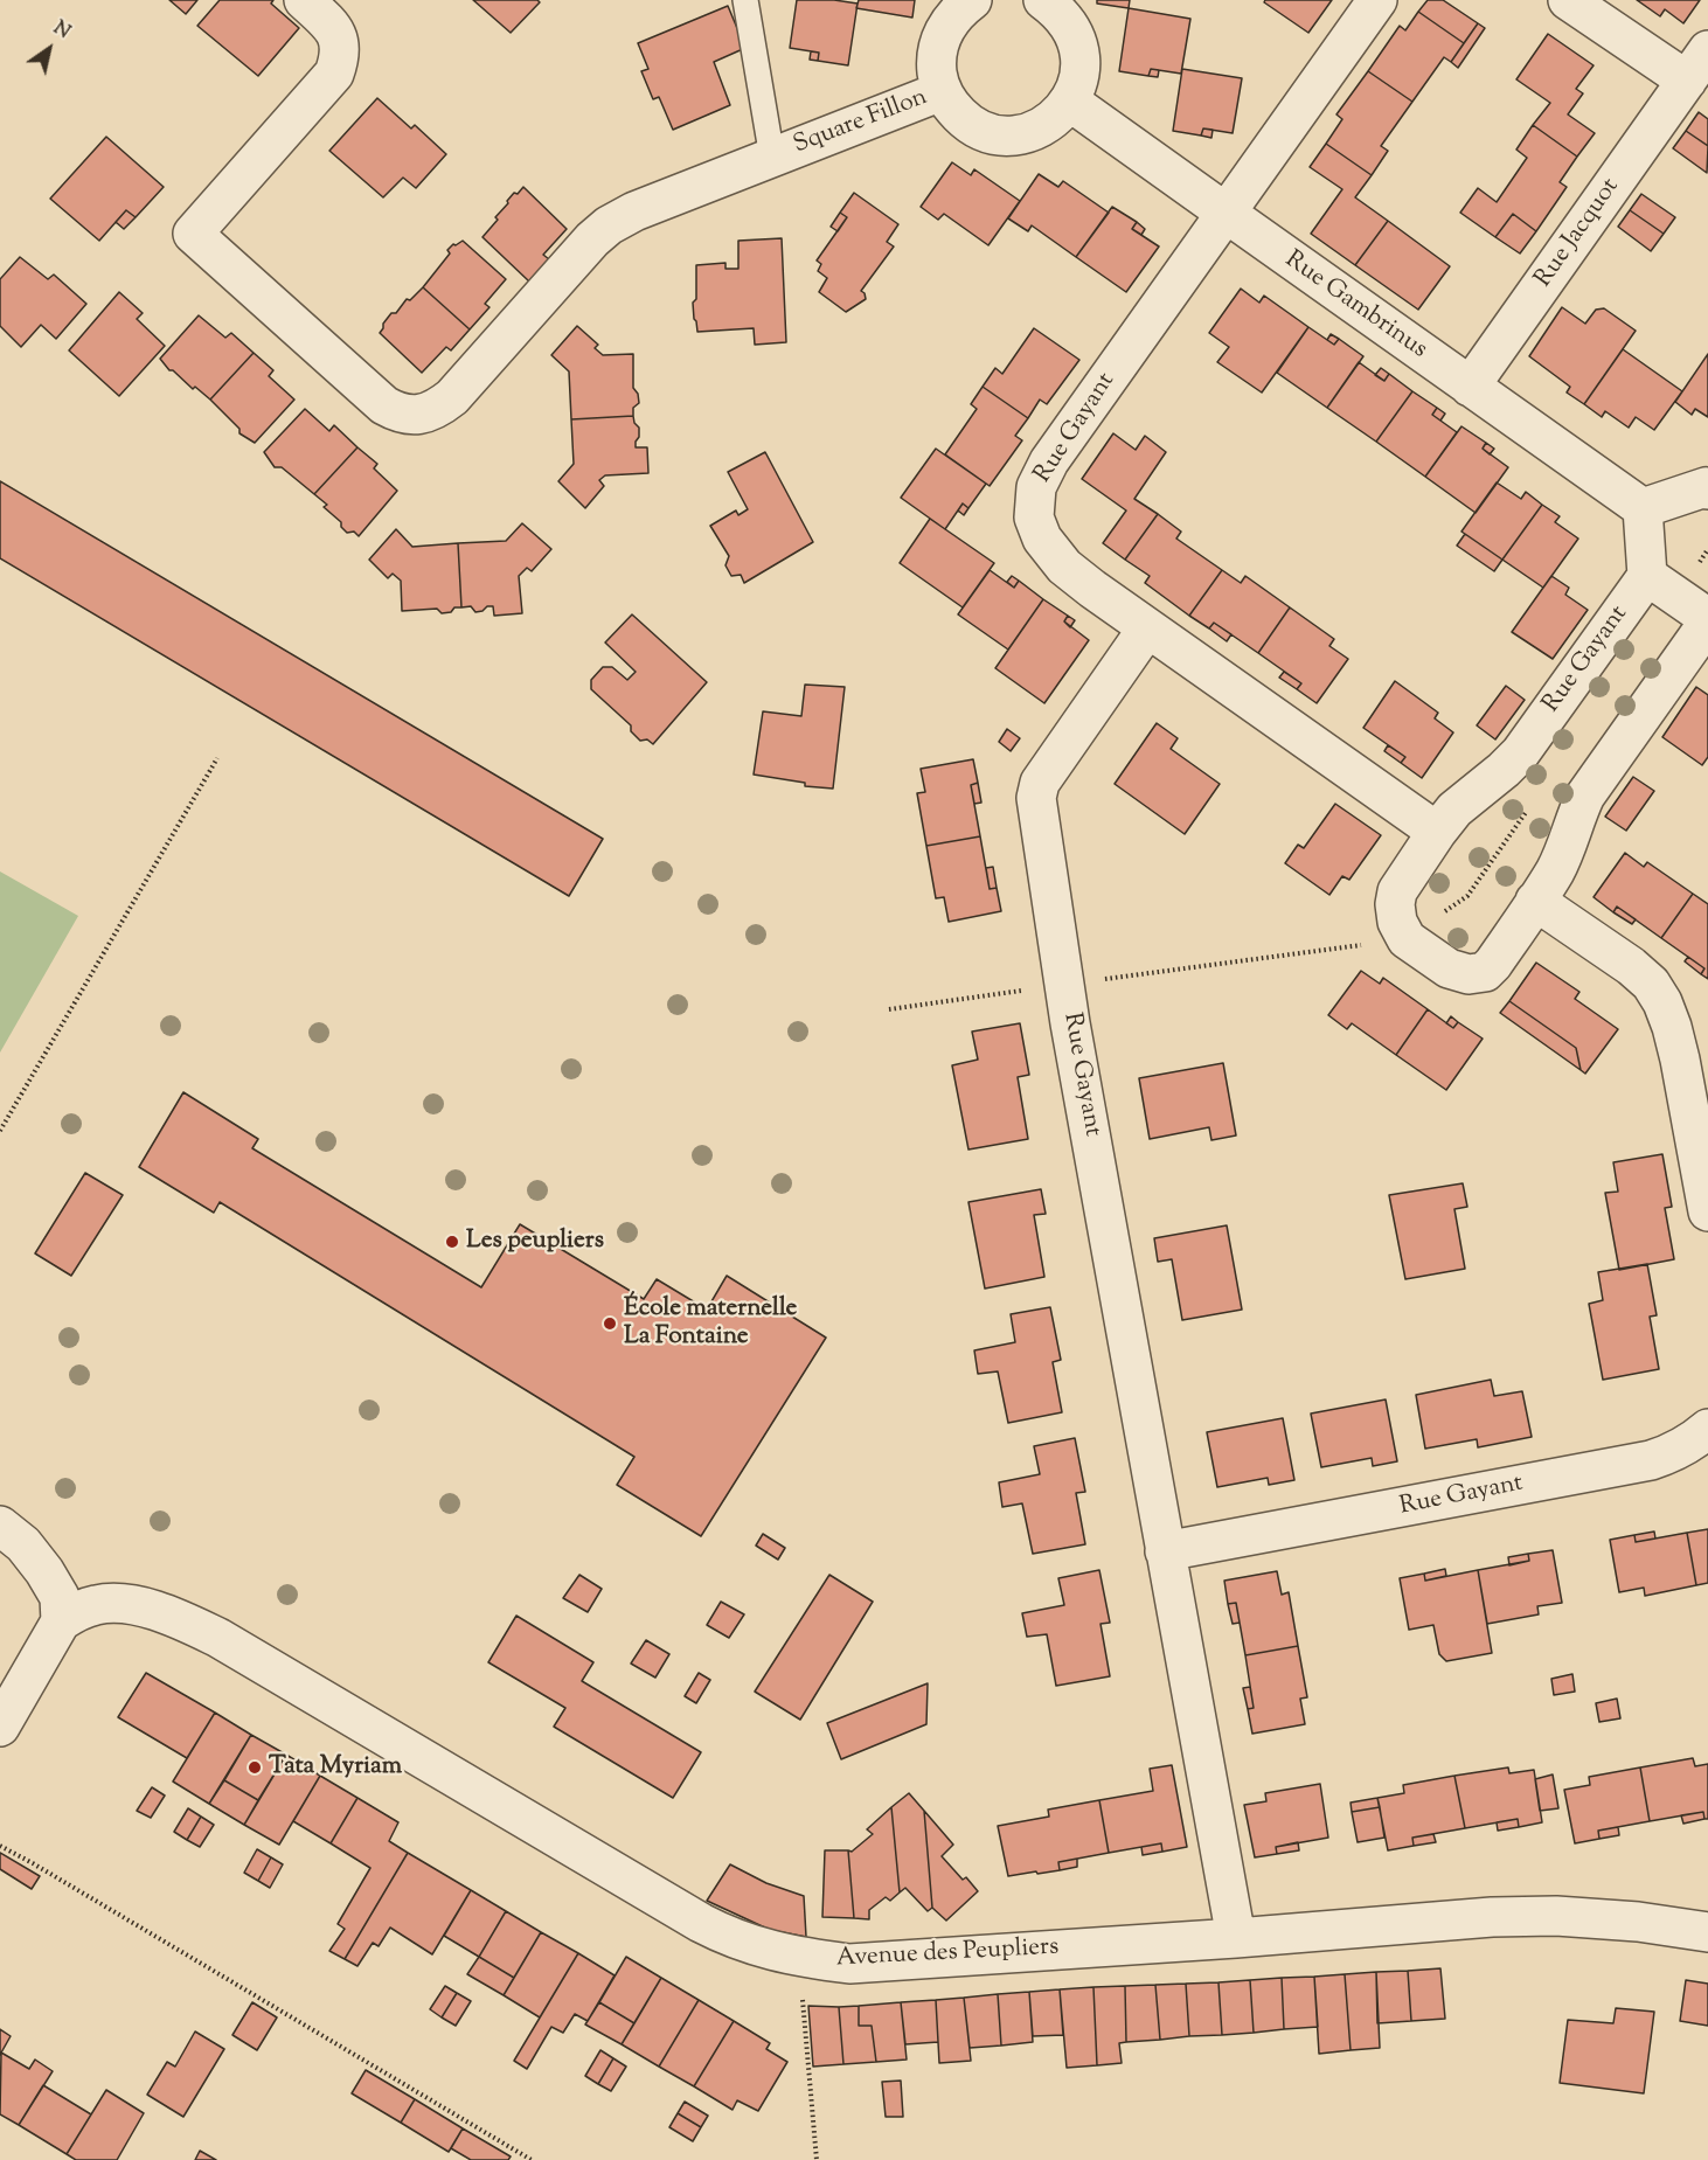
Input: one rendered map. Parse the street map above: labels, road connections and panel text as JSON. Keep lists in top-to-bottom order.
{
  "streets": {
    "street": [
      "Square Fillon",
      "Rue Jacquot",
      "Rue Gambrinus",
      "Rue Gayant",
      "Avenue des Peupliers"
    ]
  },
  "crossings": [
    ["Square Fillon", "Rue Gambrinus"],
    ["Rue Jacquot", "Rue Gambrinus"],
    ["Rue Gambrinus", "Rue Gayant"],
    ["Rue Gayant", "Avenue des Peupliers"]
  ],
  "places": ["Les peupliers", "École maternelle La Fontaine", "Tata Myriam"],
  "north": "top right"
}
